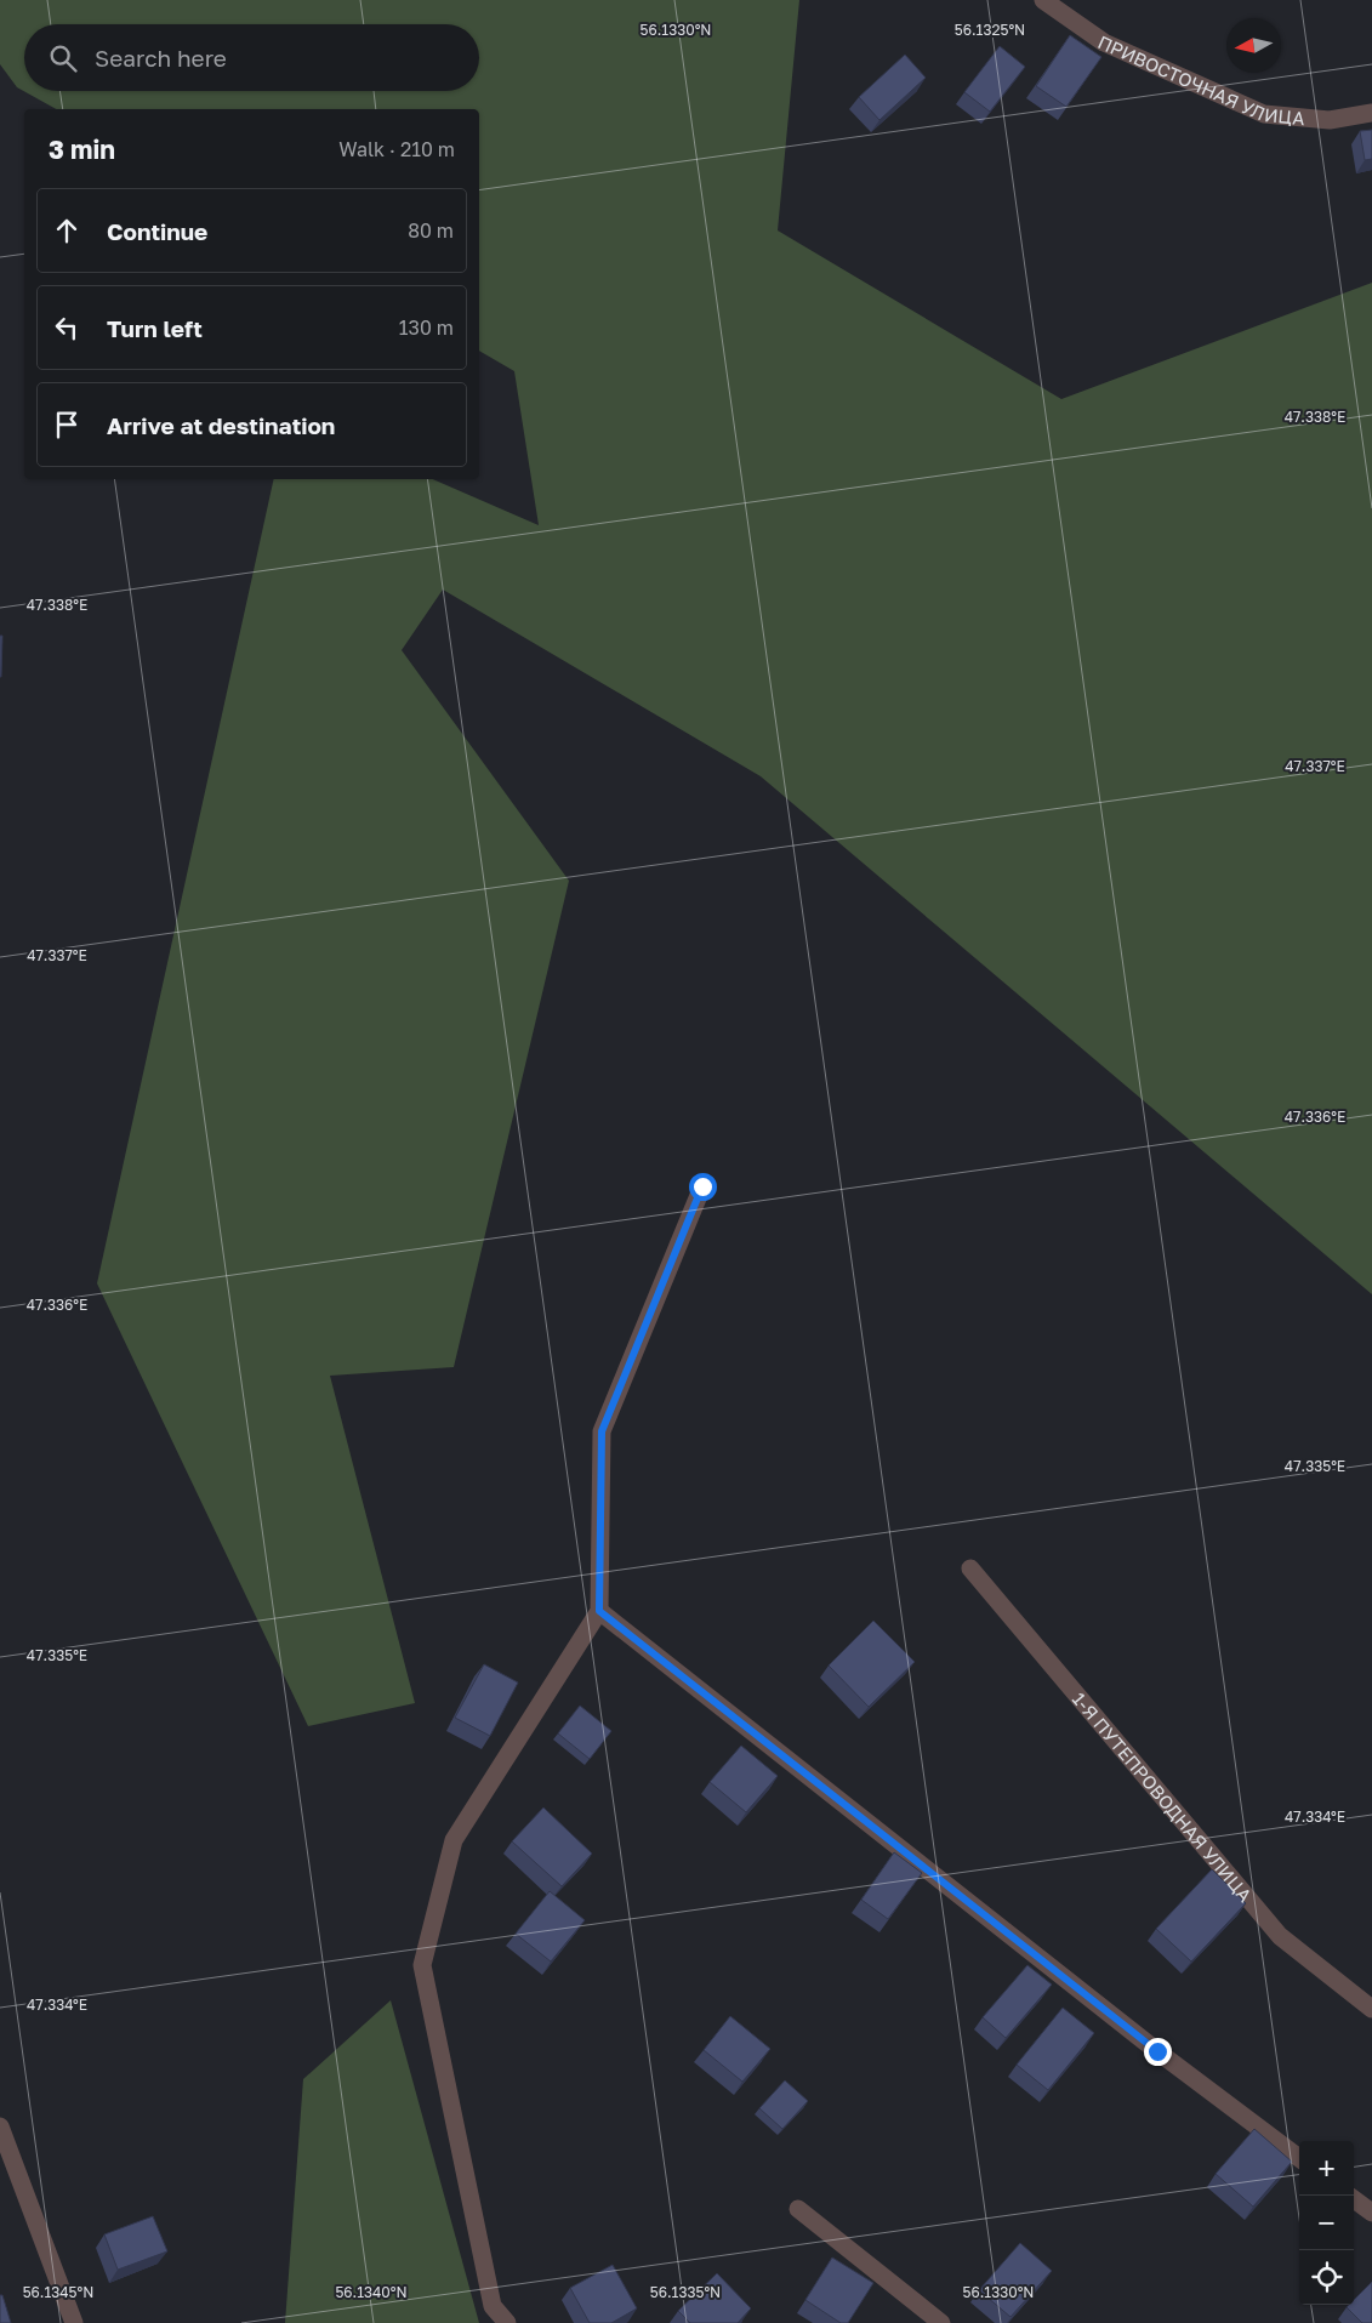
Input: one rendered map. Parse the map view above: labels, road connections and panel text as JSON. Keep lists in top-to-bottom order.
{
  "streets": {
    "street": ["ПРИВОСТОЧНАЯ УЛИЦА", "1-Я ПУТЕПРОВОДНАЯ УЛИЦА"]
  },
  "north": "left",
  "page": {
    "search": "Search here",
    "heading": ["3 min", "Walk · 210 m"],
    "list": [
      ["Continue", "80 m"],
      ["Turn left", "130 m"],
      "Arrive at destination"
    ],
    "map_buttons": ["+", "−"]
  },
  "coordinates": [
    "56.1330°N",
    "56.1325°N",
    "47.338°E",
    "47.337°E",
    "47.336°E",
    "47.335°E",
    "47.334°E",
    "56.1345°N",
    "56.1340°N",
    "56.1335°N"
  ]
}
